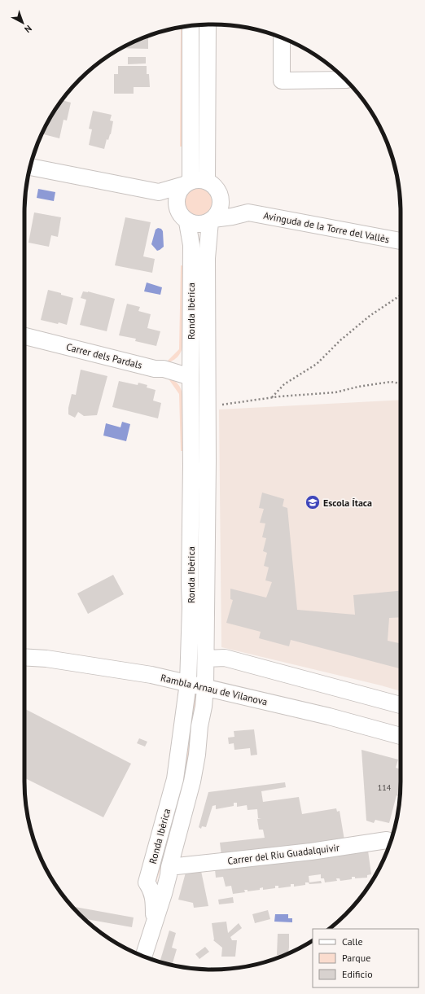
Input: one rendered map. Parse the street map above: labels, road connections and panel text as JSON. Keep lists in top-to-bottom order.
{
  "streets": {
    "street": [
      "Avinguda de la Torre del Vallès",
      "Ronda Ibèrica",
      "Carrer dels Pardals",
      "Rambla Arnau de Vilanova",
      "Carrer del Riu Guadalquivir"
    ]
  },
  "crossings": [
    ["Avinguda de la Torre del Vallès", "Ronda Ibèrica"],
    ["Ronda Ibèrica", "Carrer dels Pardals"],
    ["Ronda Ibèrica", "Rambla Arnau de Vilanova"],
    ["Ronda Ibèrica", "Carrer del Riu Guadalquivir"]
  ],
  "places": {
    "school or university": ["Escola Ítaca"]
  },
  "house_numbers": ["114"],
  "legend": ["Calle", "Parque", "Edificio"],
  "north": "bottom right"
}
